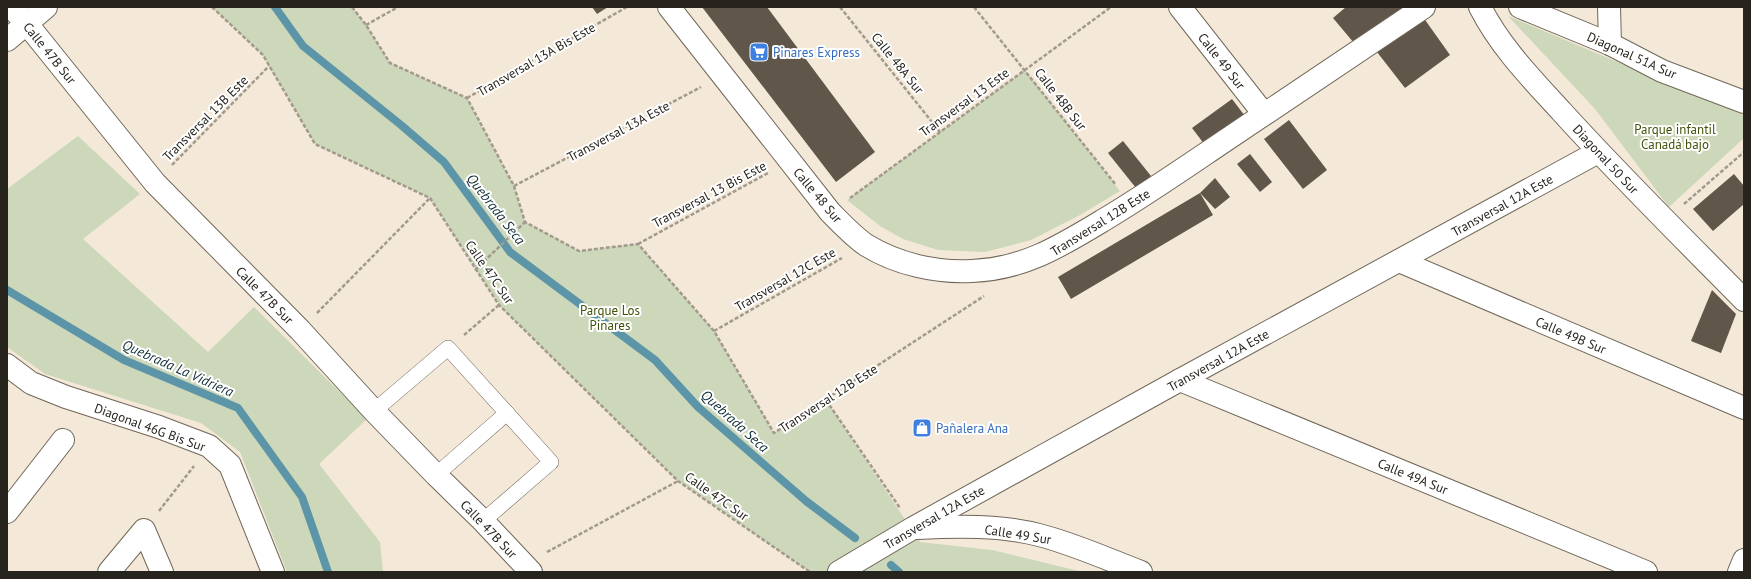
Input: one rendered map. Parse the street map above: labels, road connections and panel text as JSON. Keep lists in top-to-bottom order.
{
  "streets": {
    "street": [
      "Calle 47B Sur",
      "Diagonal 51A Sur",
      "Calle 49 Sur",
      "Diagonal 50 Sur",
      "Calle 48 Sur",
      "Transversal 12A Este",
      "Transversal 12B Este",
      "Calle 49B Sur",
      "Diagonal 46G Bis Sur",
      "Calle 49A Sur"
    ],
    "path": [
      "Transversal 13A Bis Este",
      "Calle 48A Sur",
      "Calle 48B Sur",
      "Transversal 13 Este",
      "Transversal 13B Este",
      "Transversal 13A Este",
      "Transversal 13 Bis Este",
      "Calle 47C Sur",
      "Transversal 12C Este"
    ]
  },
  "crossings": [
    ["Calle 47B Sur", "Transversal 13B Este"],
    ["Calle 49 Sur", "Transversal 12A Este"],
    ["Calle 49 Sur", "Transversal 12B Este"],
    ["Calle 48A Sur", "Transversal 13 Este"],
    ["Calle 48B Sur", "Transversal 13 Este"],
    ["Calle 48B Sur", "Transversal 12B Este"],
    ["Transversal 13 Este", "Calle 48 Sur"],
    ["Transversal 13A Este", "Calle 48 Sur"],
    ["Diagonal 50 Sur", "Transversal 12A Este"],
    ["Transversal 13 Bis Este", "Calle 48 Sur"],
    ["Calle 48 Sur", "Transversal 12B Este"],
    ["Calle 48 Sur", "Transversal 12C Este"],
    ["Transversal 12A Este", "Calle 49B Sur"],
    ["Transversal 12A Este", "Calle 49A Sur"],
    ["Transversal 12B Este", "Transversal 12C Este"]
  ],
  "water": ["Quebrada Seca", "Quebrada La Vidriera"],
  "parks": ["Parque infantil Canadá bajo", "Parque Los Pinares"],
  "places": {
    "supermarket": ["Pinares Express"],
    "shop": ["Pañalera Ana"]
  }
}
